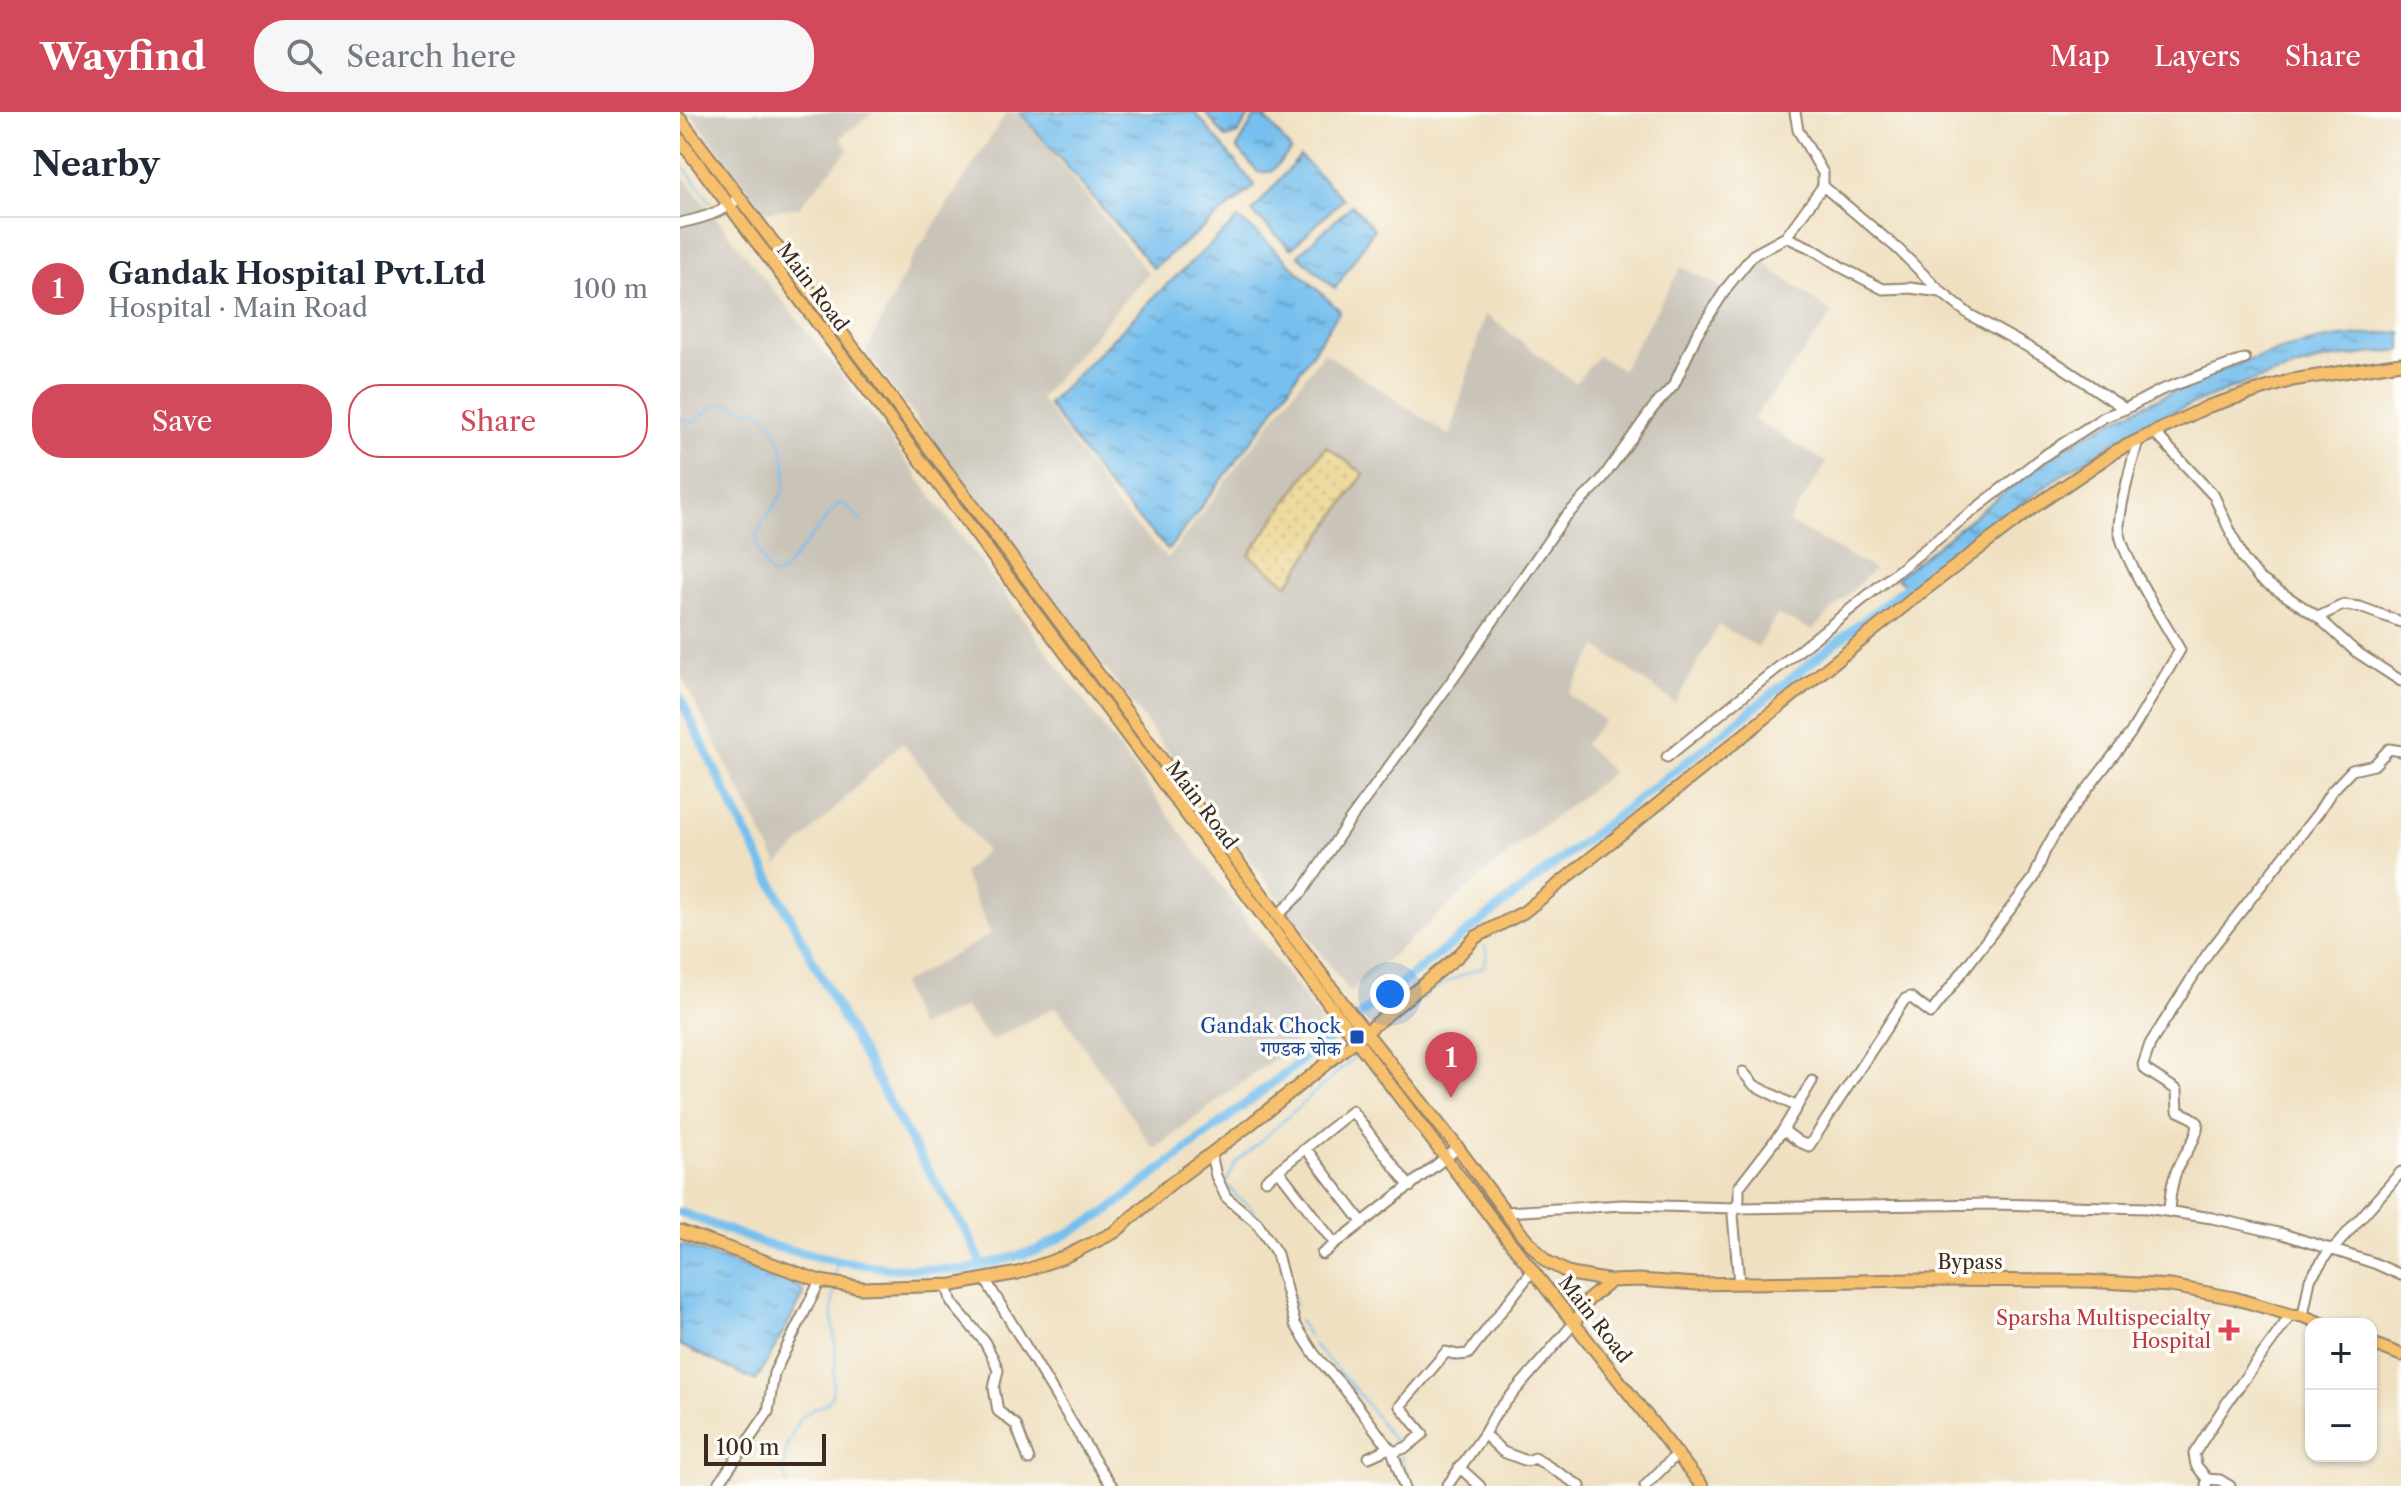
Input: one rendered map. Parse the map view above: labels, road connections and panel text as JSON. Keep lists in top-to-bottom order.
{
  "streets": {
    "main road": ["Main Road", "Bypass"]
  },
  "crossings": [
    ["Main Road", "Bypass"]
  ],
  "places": {
    "transit": ["Gandak Chock गण्डक चोक"],
    "health": ["Sparsha Multispecialty Hospital"]
  },
  "scale_bar": "100 m",
  "page": {
    "header": "Wayfind",
    "search": "Search here",
    "nav": ["Map", "Layers", "Share"],
    "heading": "Nearby",
    "list": [
      {
        "mark": "1",
        "name": "Gandak Hospital Pvt.Ltd",
        "note": "Hospital · Main Road",
        "value": "100 m"
      }
    ],
    "buttons": ["Save", "Share"],
    "pins": "1",
    "map_buttons": ["+", "−"],
    "scale": "100 m"
  }
}
